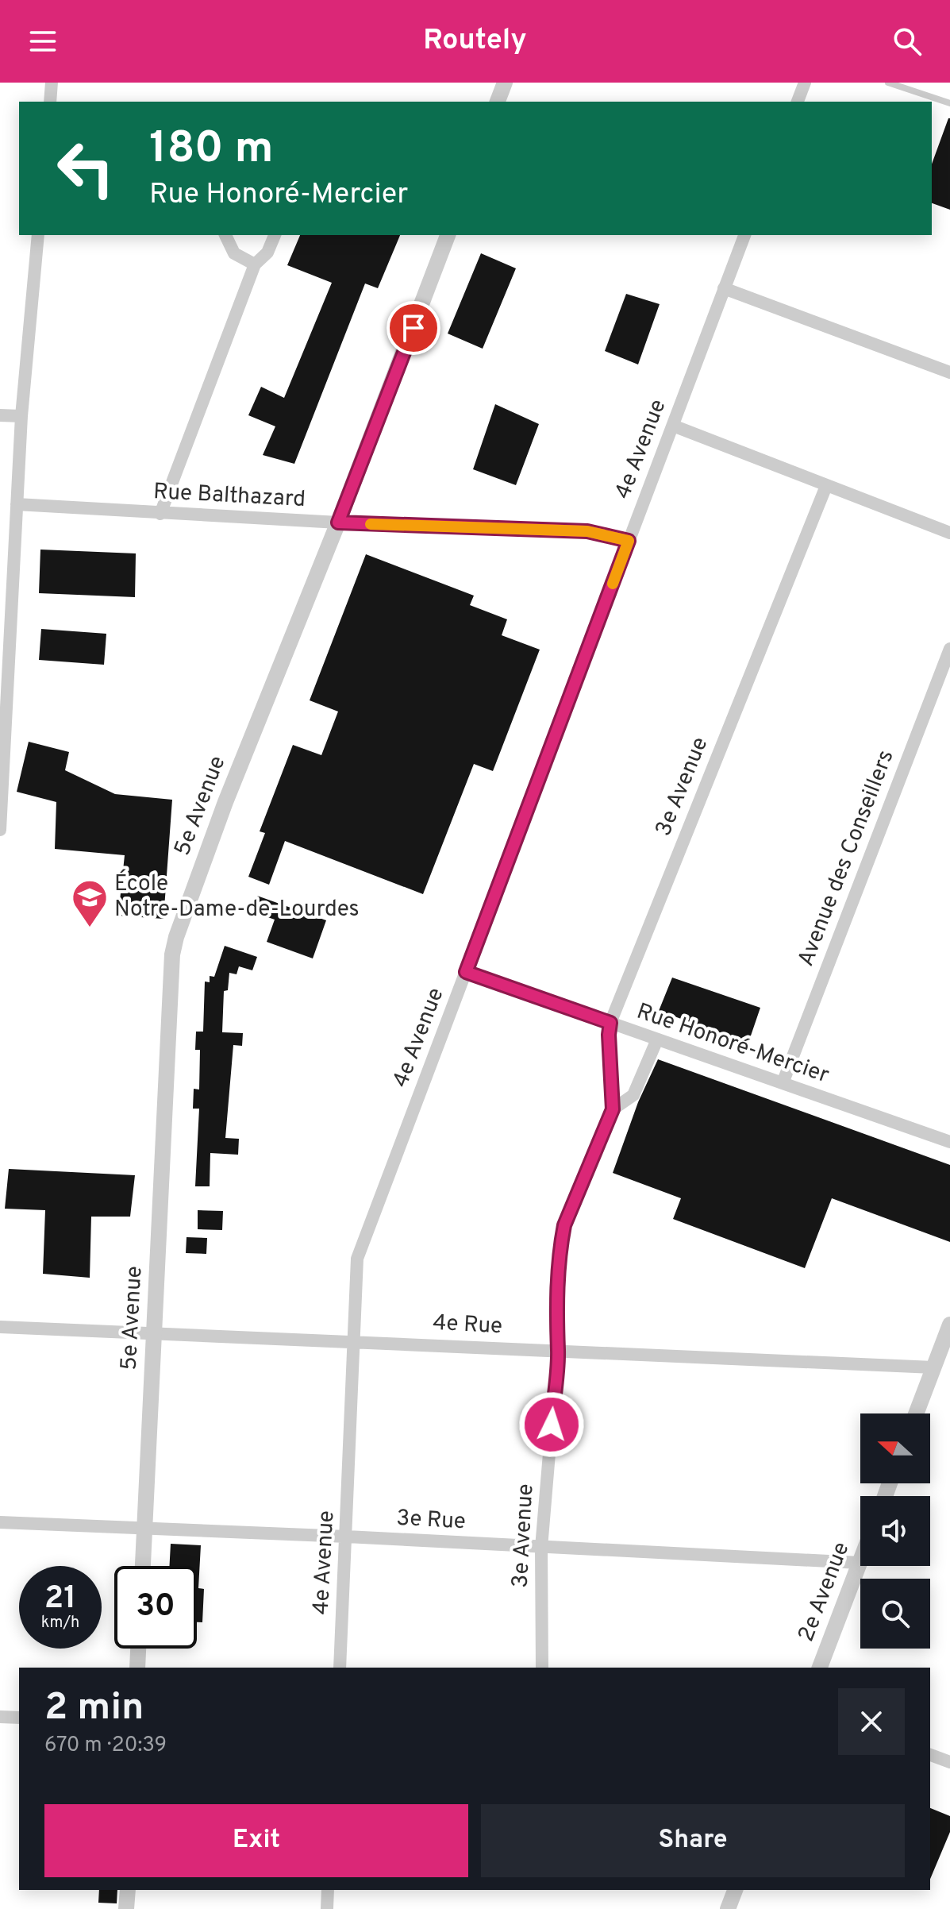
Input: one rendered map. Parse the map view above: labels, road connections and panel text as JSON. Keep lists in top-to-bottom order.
{
  "streets": {
    "street": [
      "4e Avenue",
      "Rue Balthazard",
      "3e Avenue",
      "5e Avenue",
      "Avenue des Conseillers",
      "Rue Honoré-Mercier",
      "4e Rue",
      "3e Rue",
      "2e Avenue"
    ]
  },
  "crossings": [
    ["4e Avenue", "Rue Balthazard"],
    ["4e Avenue", "Rue Honoré-Mercier"],
    ["4e Avenue", "4e Rue"],
    ["4e Avenue", "3e Rue"],
    ["Rue Balthazard", "5e Avenue"],
    ["3e Avenue", "Rue Honoré-Mercier"],
    ["3e Avenue", "4e Rue"],
    ["3e Avenue", "3e Rue"],
    ["5e Avenue", "4e Rue"],
    ["5e Avenue", "3e Rue"],
    ["Avenue des Conseillers", "Rue Honoré-Mercier"],
    ["3e Rue", "2e Avenue"]
  ],
  "places": {
    "school or university": ["École Notre-Dame-de-Lourdes"]
  },
  "north": "left",
  "page": {
    "header": "Routely",
    "turn": ["180 m", "Rue Honoré-Mercier"],
    "speed": "21 km/h",
    "limit": "30",
    "heading": ["2 min", "670 m · 20:39"],
    "buttons": ["Exit", "Share"]
  }
}
